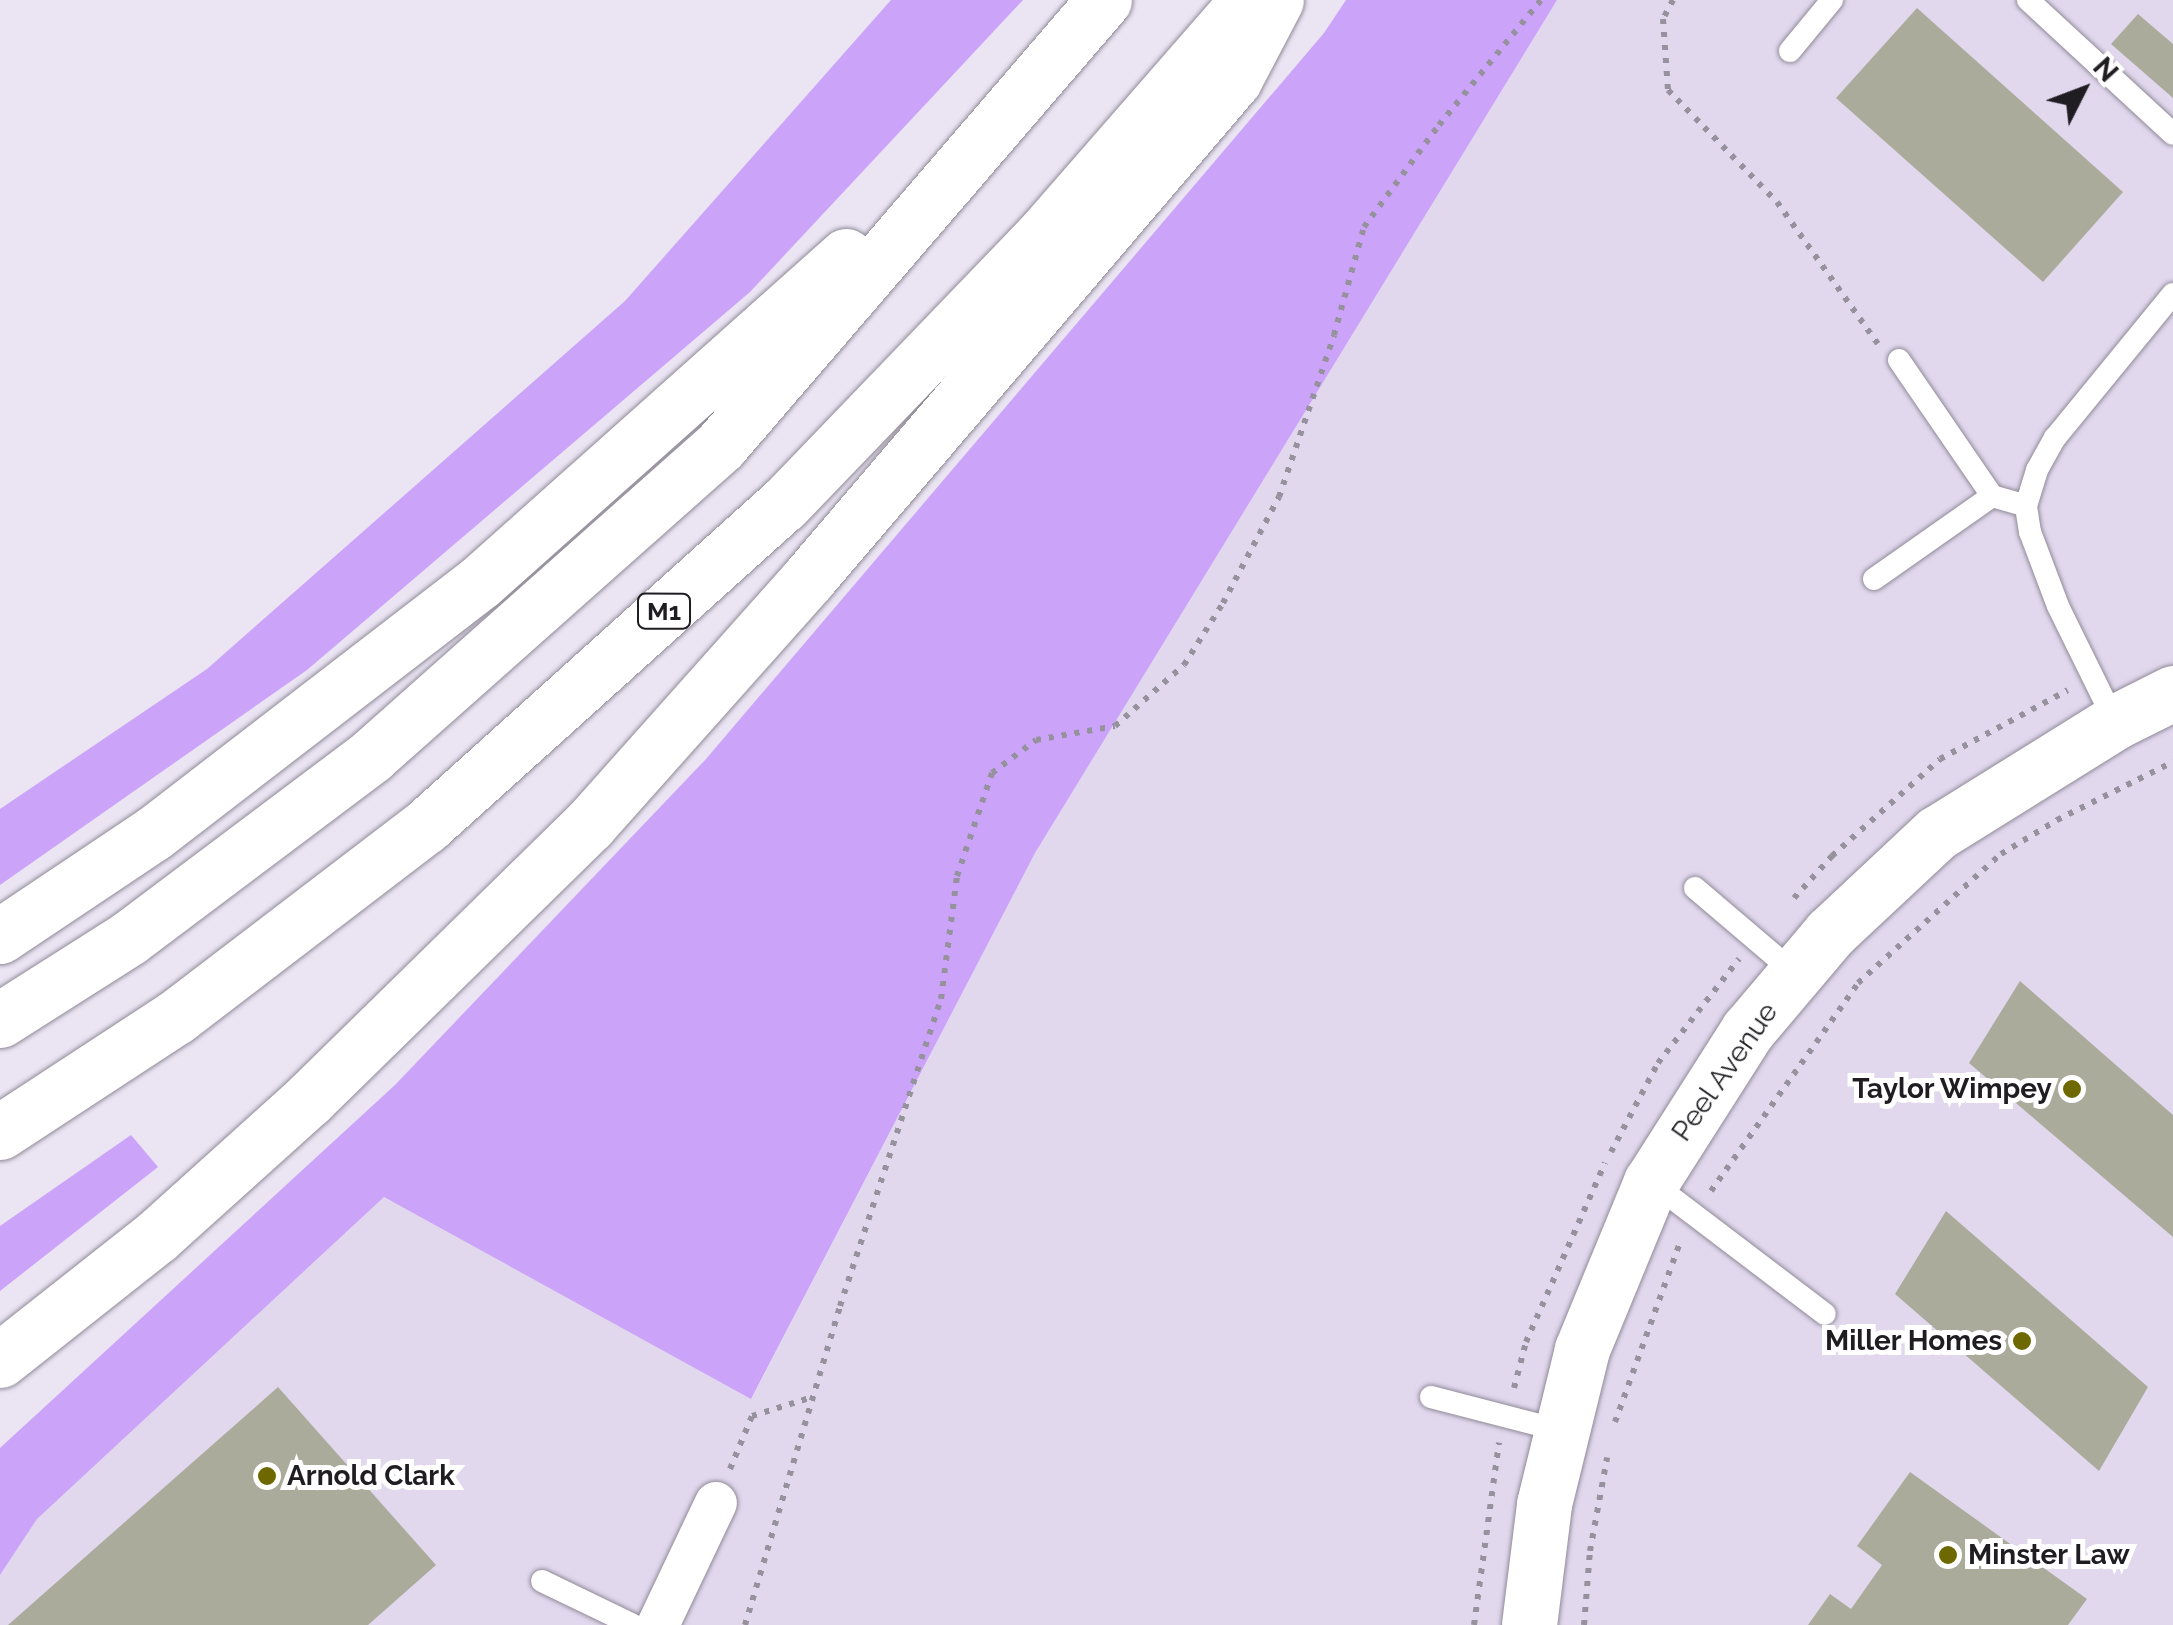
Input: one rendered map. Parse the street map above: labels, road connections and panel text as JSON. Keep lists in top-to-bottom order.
{
  "streets": {
    "main road": ["M1", "Peel Avenue"]
  },
  "places": [
    "Taylor Wimpey",
    "Miller Homes",
    "Arnold Clark",
    "Minster Law"
  ],
  "north": "top right"
}
